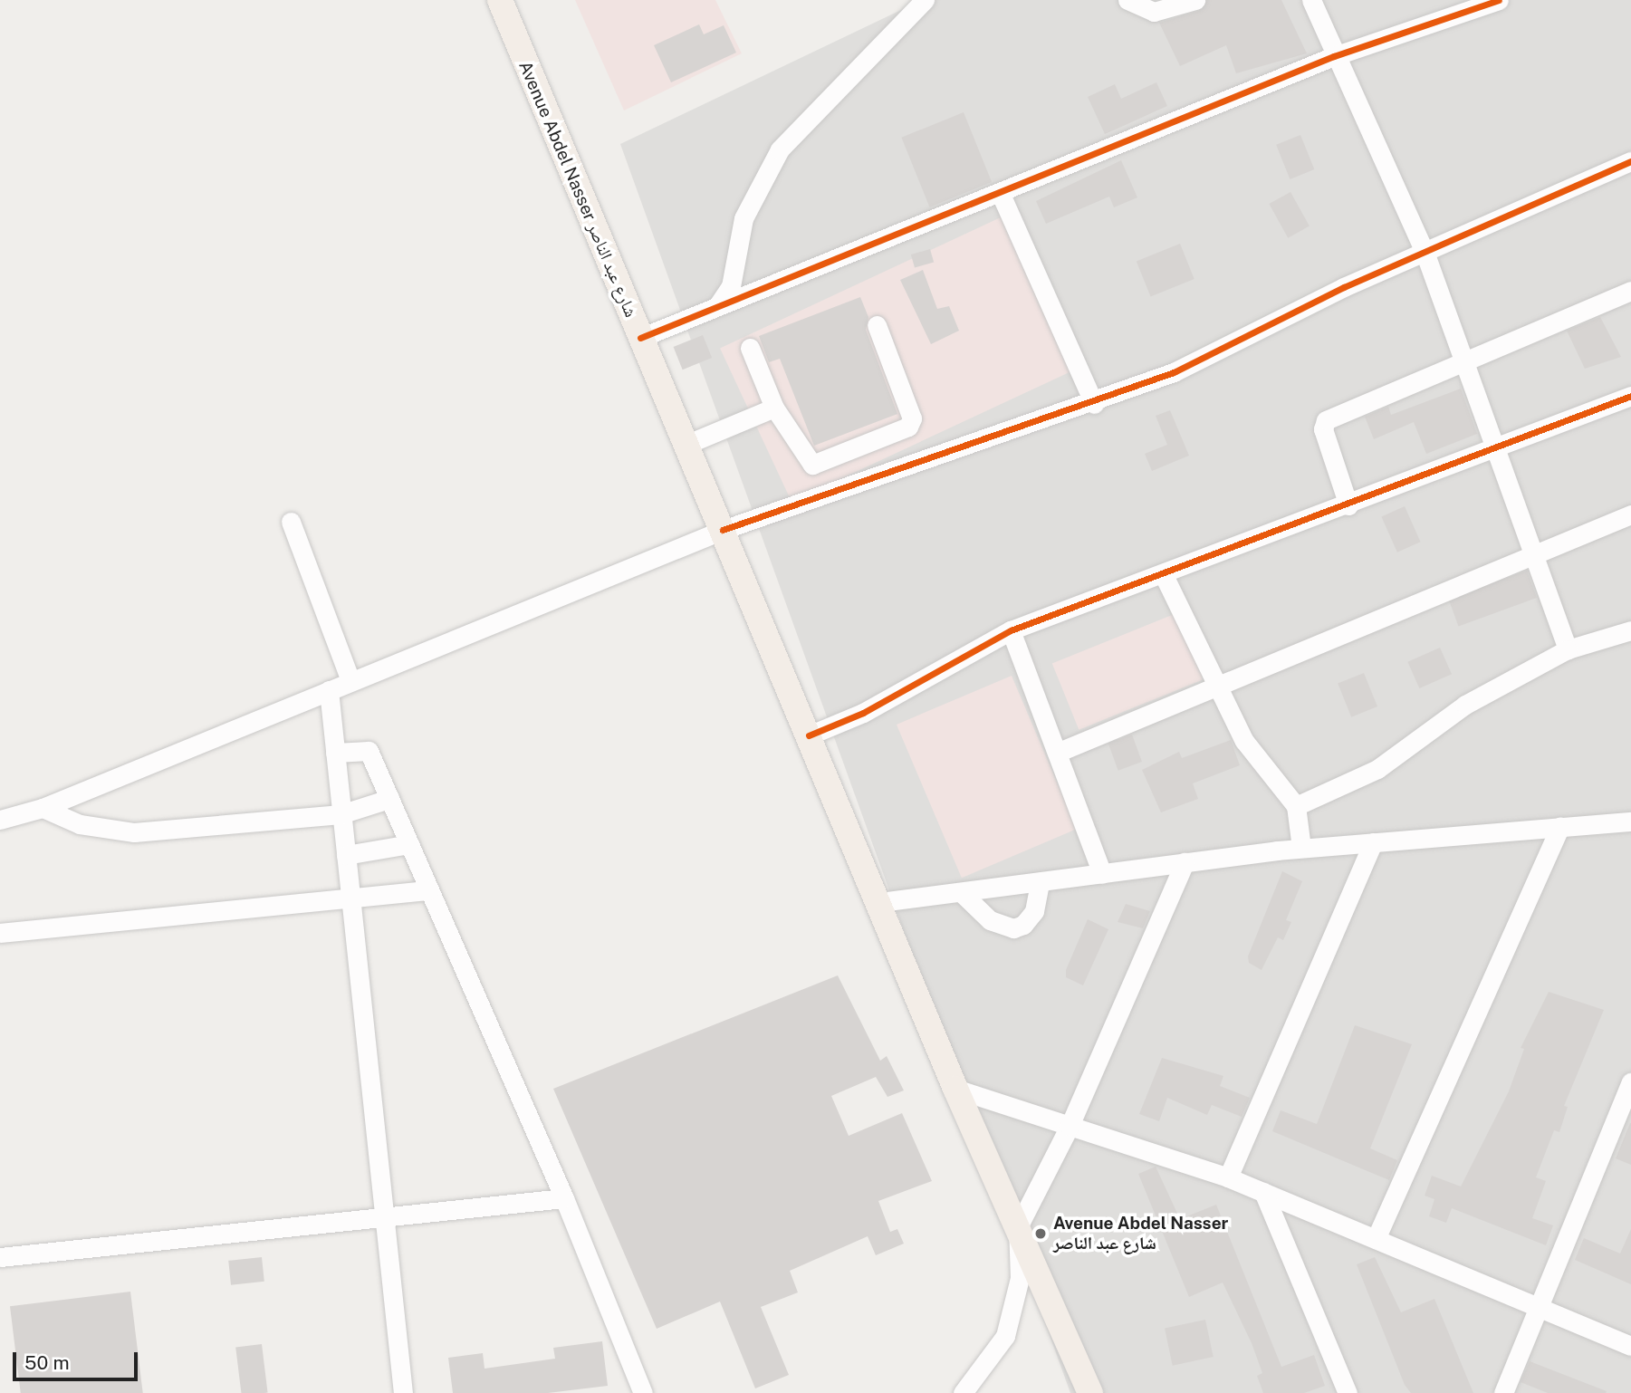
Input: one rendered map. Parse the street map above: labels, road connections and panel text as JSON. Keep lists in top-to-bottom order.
{
  "streets": {
    "main road": ["Avenue Abdel Nasser شارع عبد الناصر"]
  },
  "places": ["Avenue Abdel Nasser شارع عبد الناصر"],
  "scale_bar": "50 m"
}
